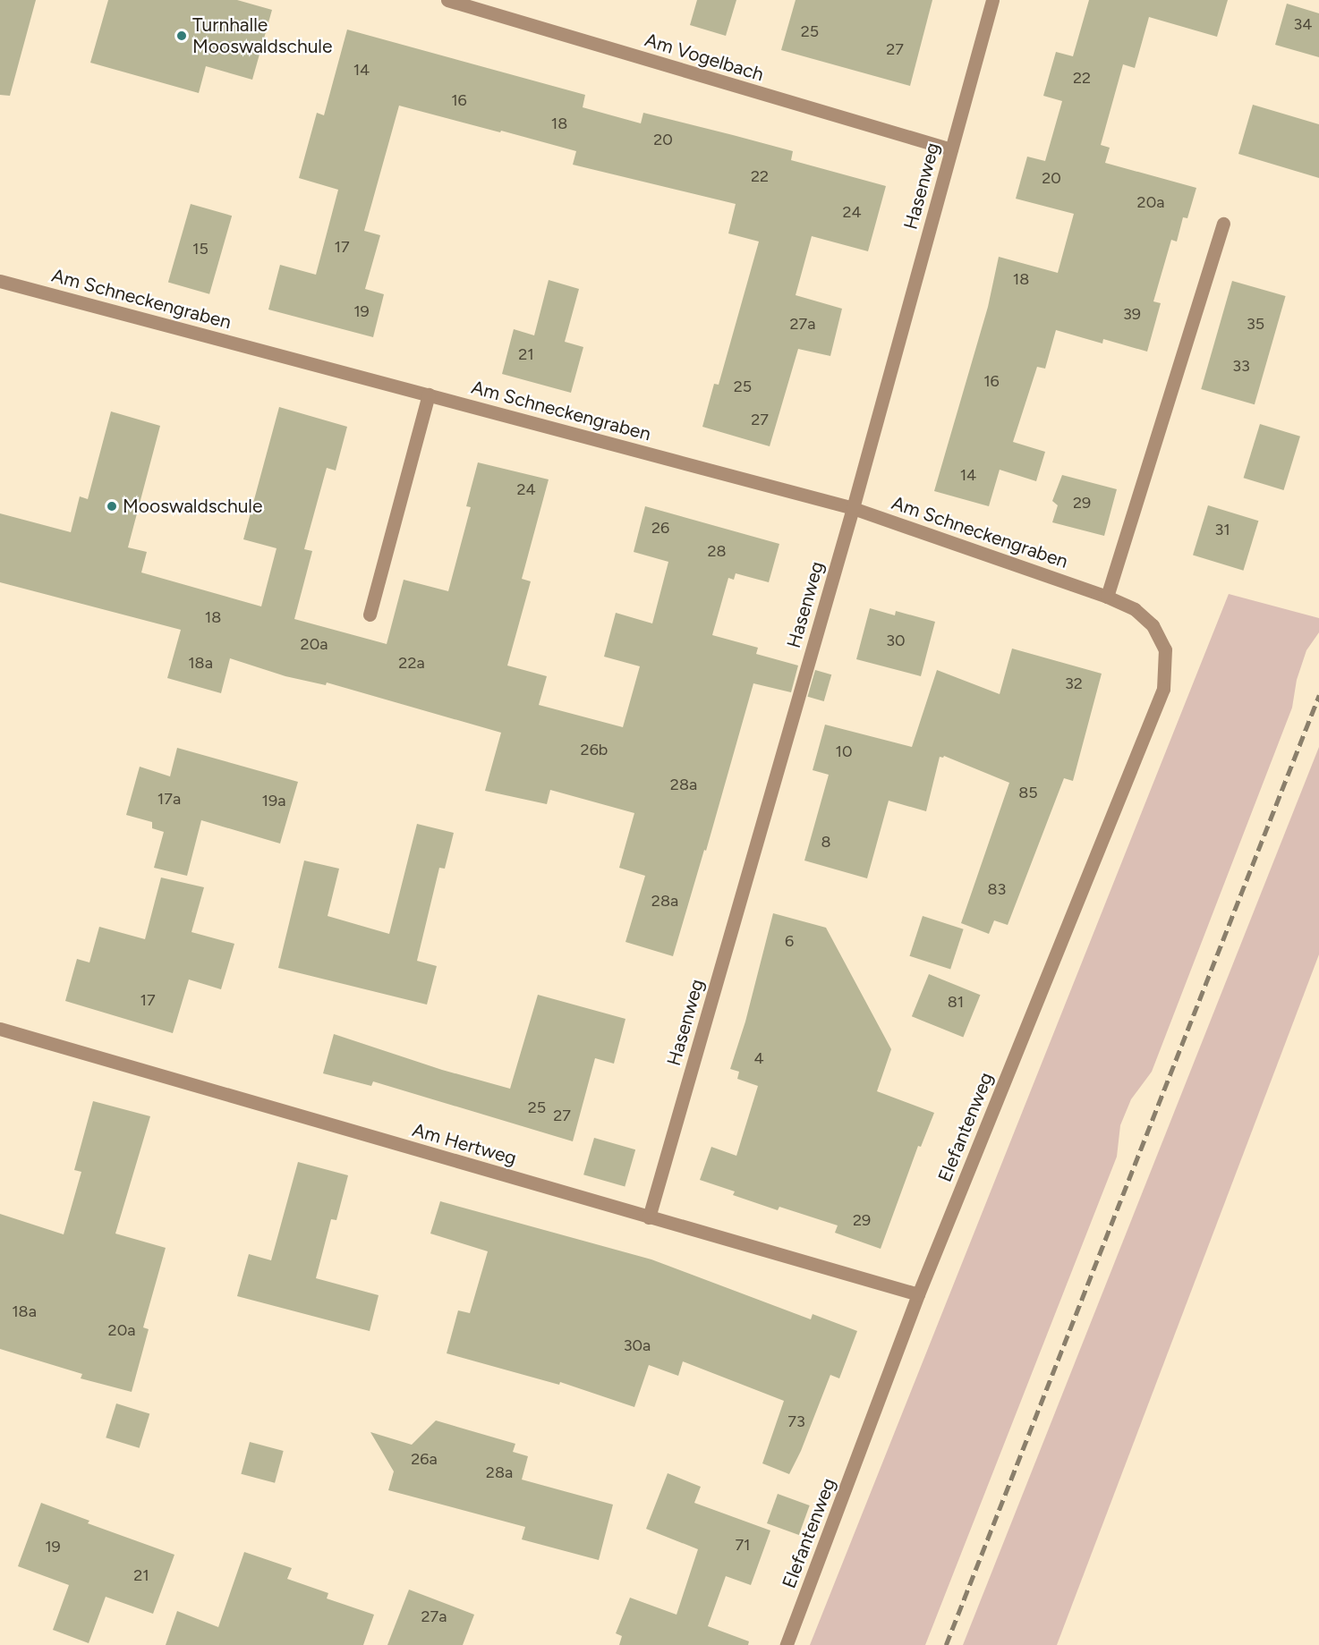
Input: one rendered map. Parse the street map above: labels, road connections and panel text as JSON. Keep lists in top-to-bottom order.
{
  "streets": {
    "street": [
      "Am Vogelbach",
      "Hasenweg",
      "Am Schneckengraben",
      "Elefantenweg",
      "Am Hertweg"
    ]
  },
  "crossings": [
    ["Am Vogelbach", "Hasenweg"],
    ["Hasenweg", "Am Schneckengraben"],
    ["Hasenweg", "Am Hertweg"],
    ["Am Schneckengraben", "Elefantenweg"],
    ["Elefantenweg", "Am Hertweg"]
  ],
  "places": ["Turnhalle Mooswaldschule", "Mooswaldschule"],
  "house_numbers": [
    "34",
    "25",
    "27",
    "14",
    "22",
    "16",
    "18",
    "20",
    "22",
    "20",
    "20a",
    "24",
    "17",
    "15",
    "18",
    "19",
    "39",
    "27a",
    "35",
    "21",
    "33",
    "16",
    "25",
    "27",
    "14",
    "24",
    "29",
    "26",
    "31",
    "28",
    "18",
    "30",
    "20a",
    "18a",
    "22a",
    "32",
    "26b",
    "10",
    "28a",
    "85",
    "17a",
    "19a",
    "8",
    "83",
    "28a",
    "6",
    "17",
    "81",
    "4",
    "25",
    "27",
    "29",
    "18a",
    "20a",
    "30a",
    "73",
    "26a",
    "28a",
    "71",
    "19",
    "21",
    "27a"
  ]
}
